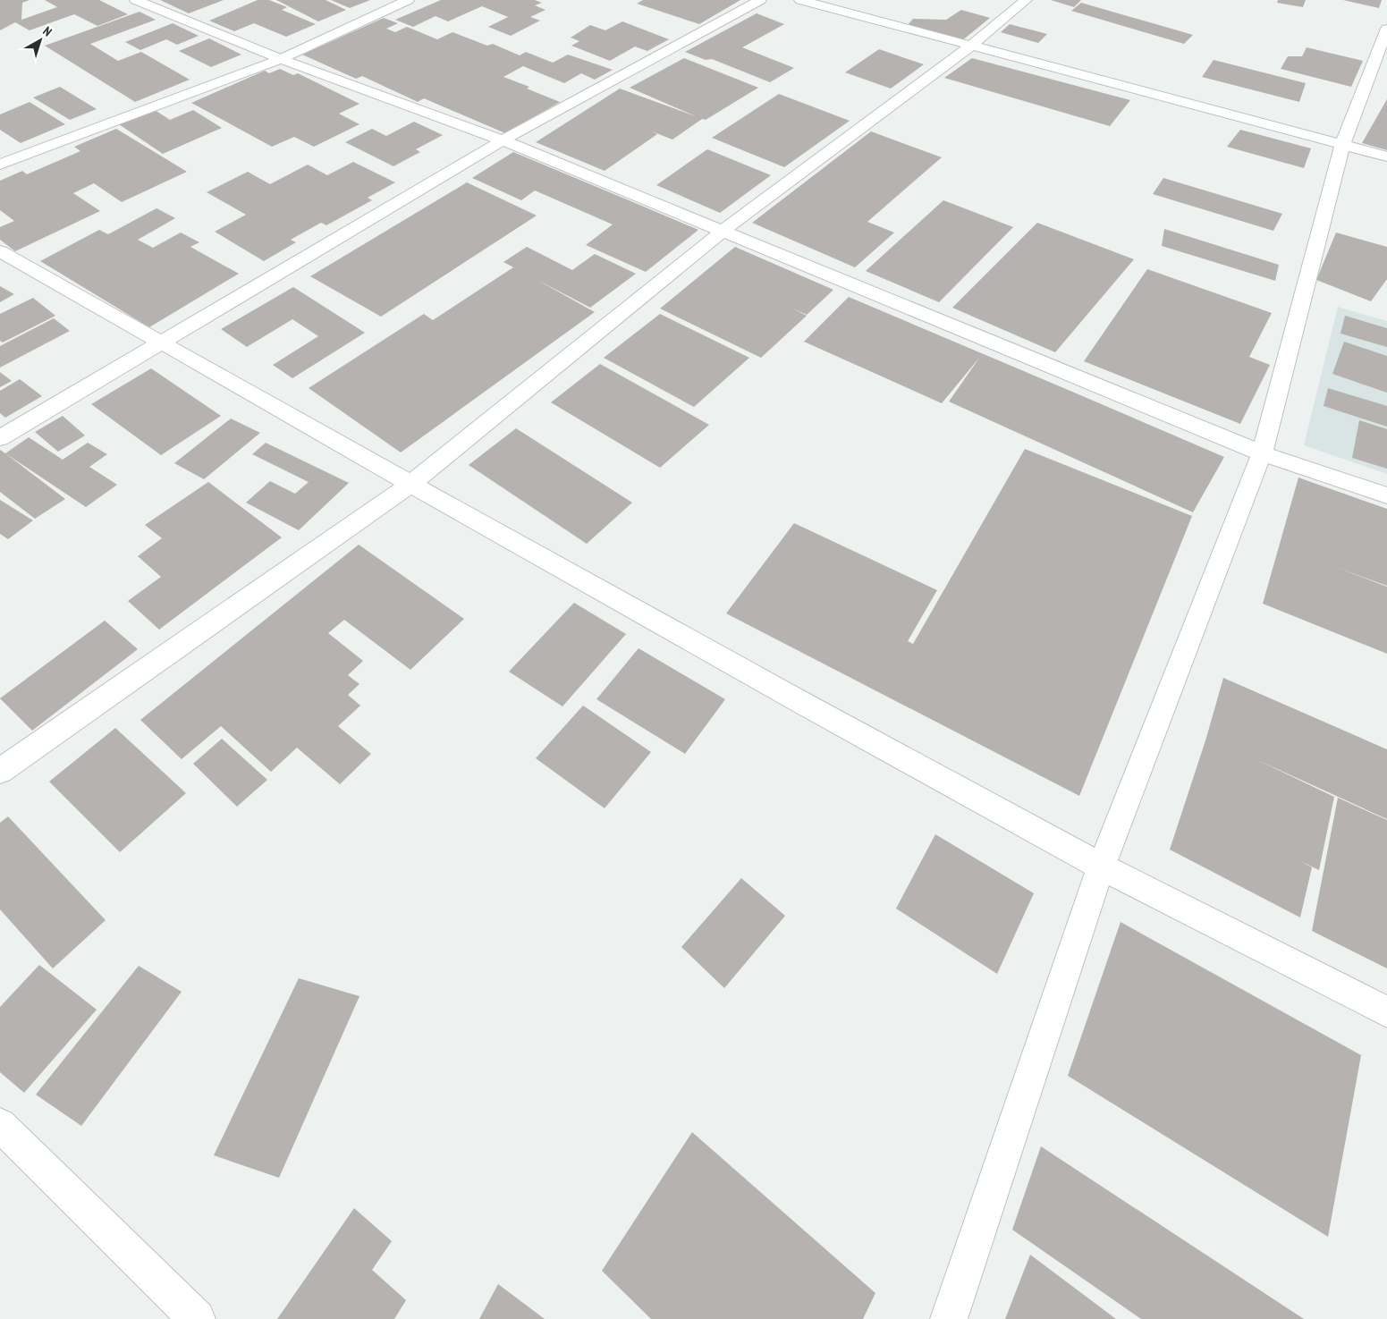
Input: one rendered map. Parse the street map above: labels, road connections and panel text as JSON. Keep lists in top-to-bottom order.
{
  "north": "top right"
}
